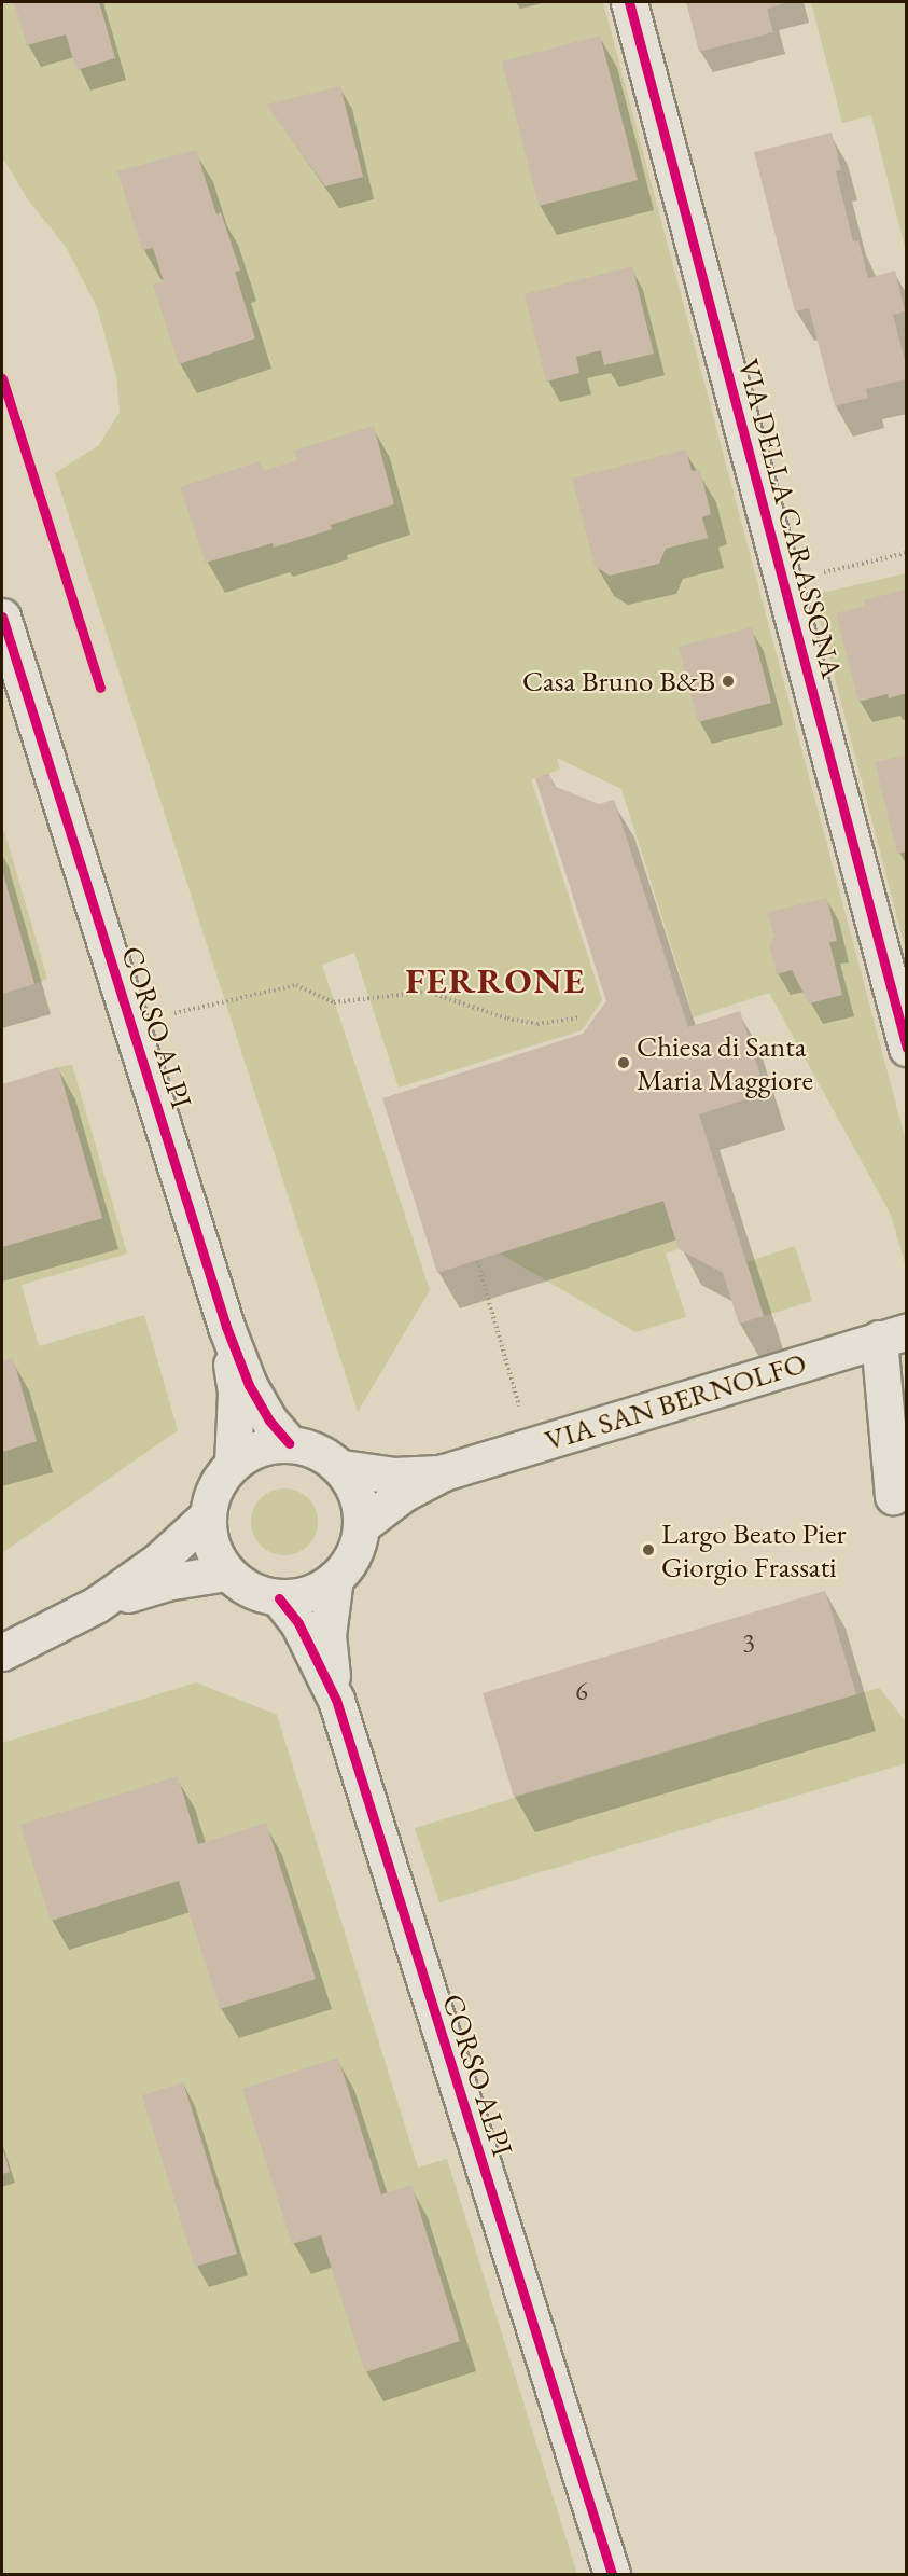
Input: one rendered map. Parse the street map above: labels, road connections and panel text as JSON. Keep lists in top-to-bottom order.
{
  "streets": {
    "street": ["VIA DELLA CARASSONA", "CORSO ALPI", "VIA SAN BERNOLFO"]
  },
  "crossings": [
    ["CORSO ALPI", "VIA SAN BERNOLFO"]
  ],
  "districts": ["FERRONE"],
  "places": ["Casa Bruno B&B", "Chiesa di Santa Maria Maggiore", "Largo Beato Pier Giorgio Frassati"],
  "house_numbers": ["3", "6"]
}
